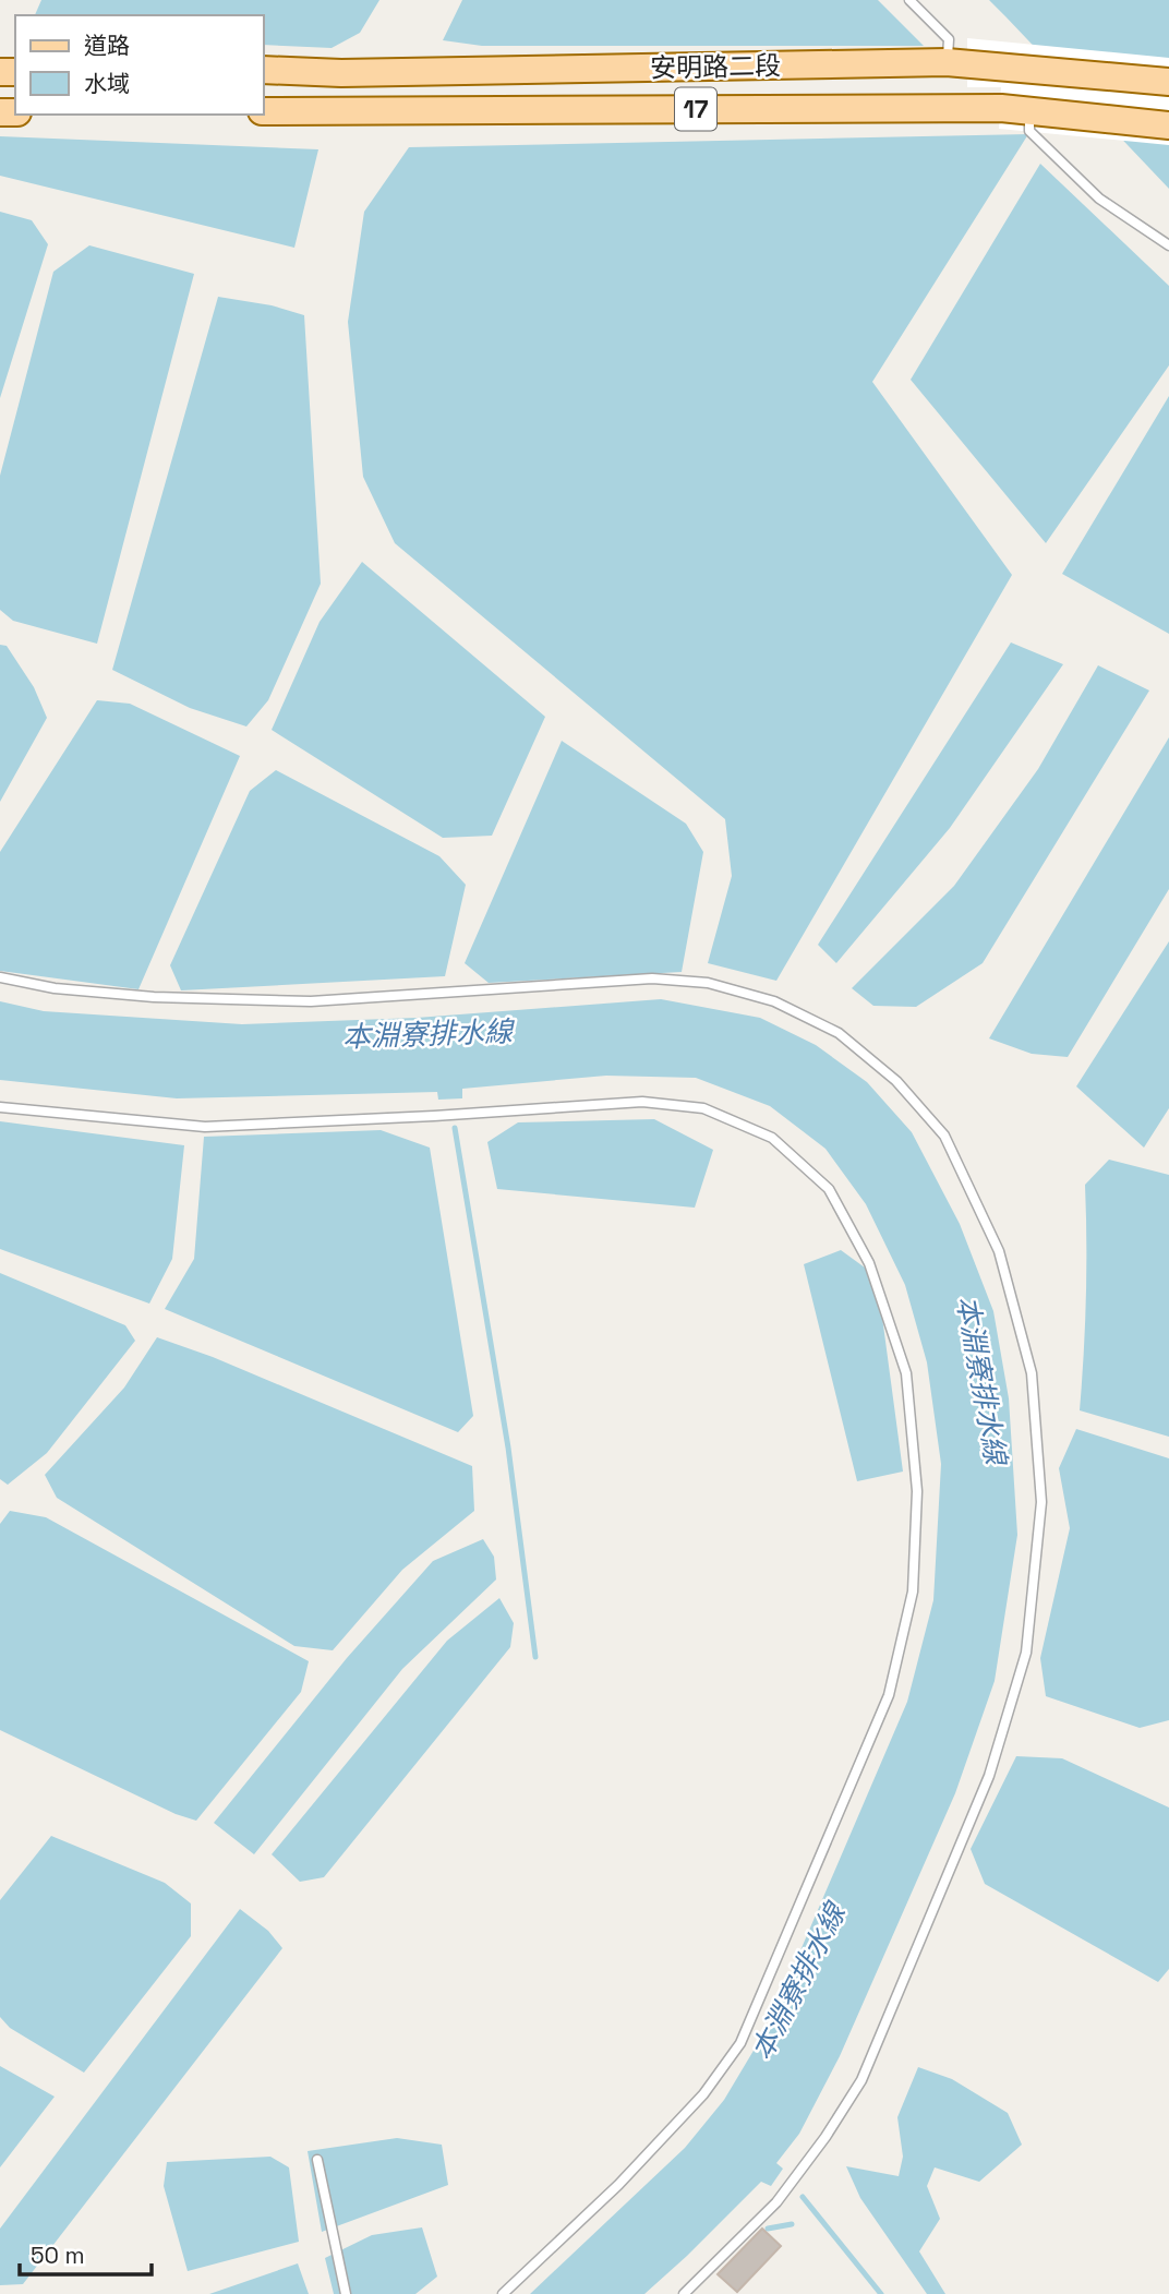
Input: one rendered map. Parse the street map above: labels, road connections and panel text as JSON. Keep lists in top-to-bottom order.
{
  "streets": {
    "main road": ["安明路二段", "17"]
  },
  "water": ["本淵寮排水線"],
  "legend": ["道路", "水域"],
  "scale_bar": "50 m"
}
